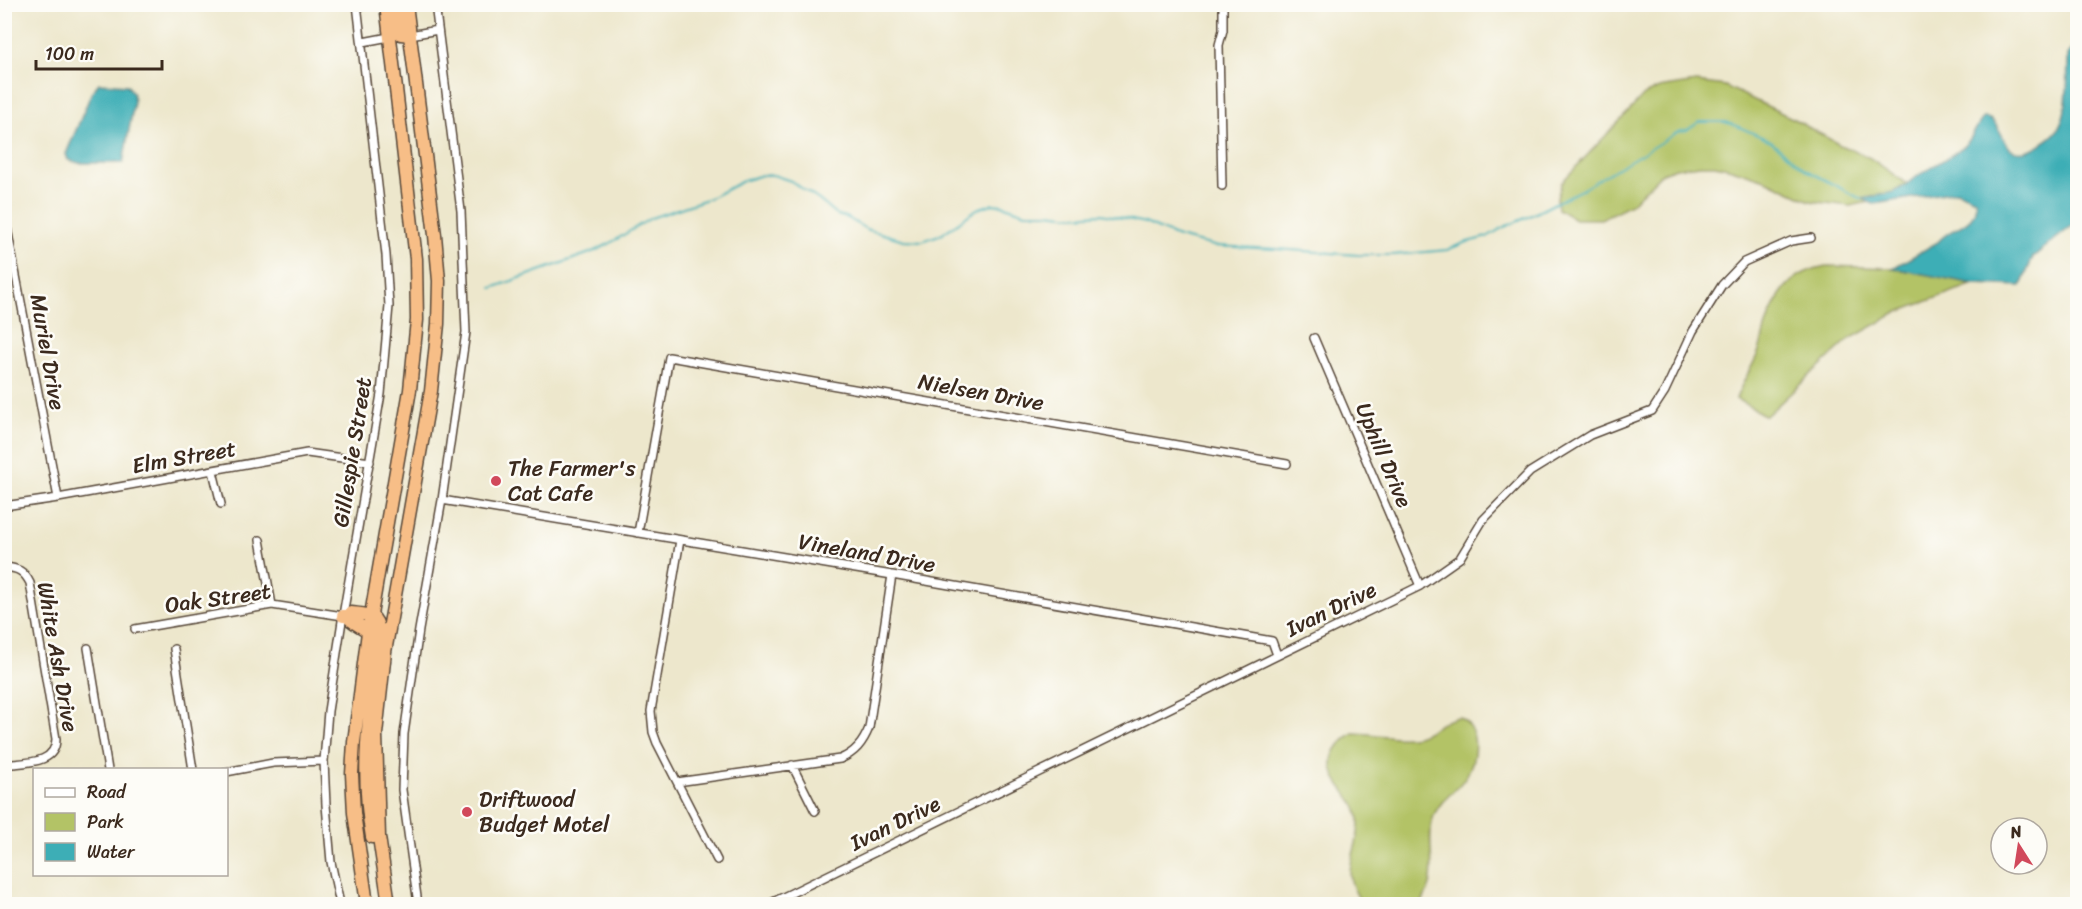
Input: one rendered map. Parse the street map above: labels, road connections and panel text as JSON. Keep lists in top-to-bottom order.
{
  "streets": {
    "street": [
      "Muriel Drive",
      "Nielsen Drive",
      "Gillespie Street",
      "Uphill Drive",
      "Elm Street",
      "Vineland Drive",
      "Oak Street",
      "Ivan Drive",
      "White Ash Drive"
    ]
  },
  "crossings": [
    ["Muriel Drive", "Elm Street"],
    ["Nielsen Drive", "Vineland Drive"],
    ["Gillespie Street", "Elm Street"],
    ["Gillespie Street", "Oak Street"],
    ["Uphill Drive", "Ivan Drive"],
    ["Vineland Drive", "Ivan Drive"]
  ],
  "places": ["The Farmer's Cat Cafe", "Driftwood Budget Motel"],
  "legend": ["Road", "Park", "Water"],
  "scale_bar": "100 m",
  "north": "top"
}
